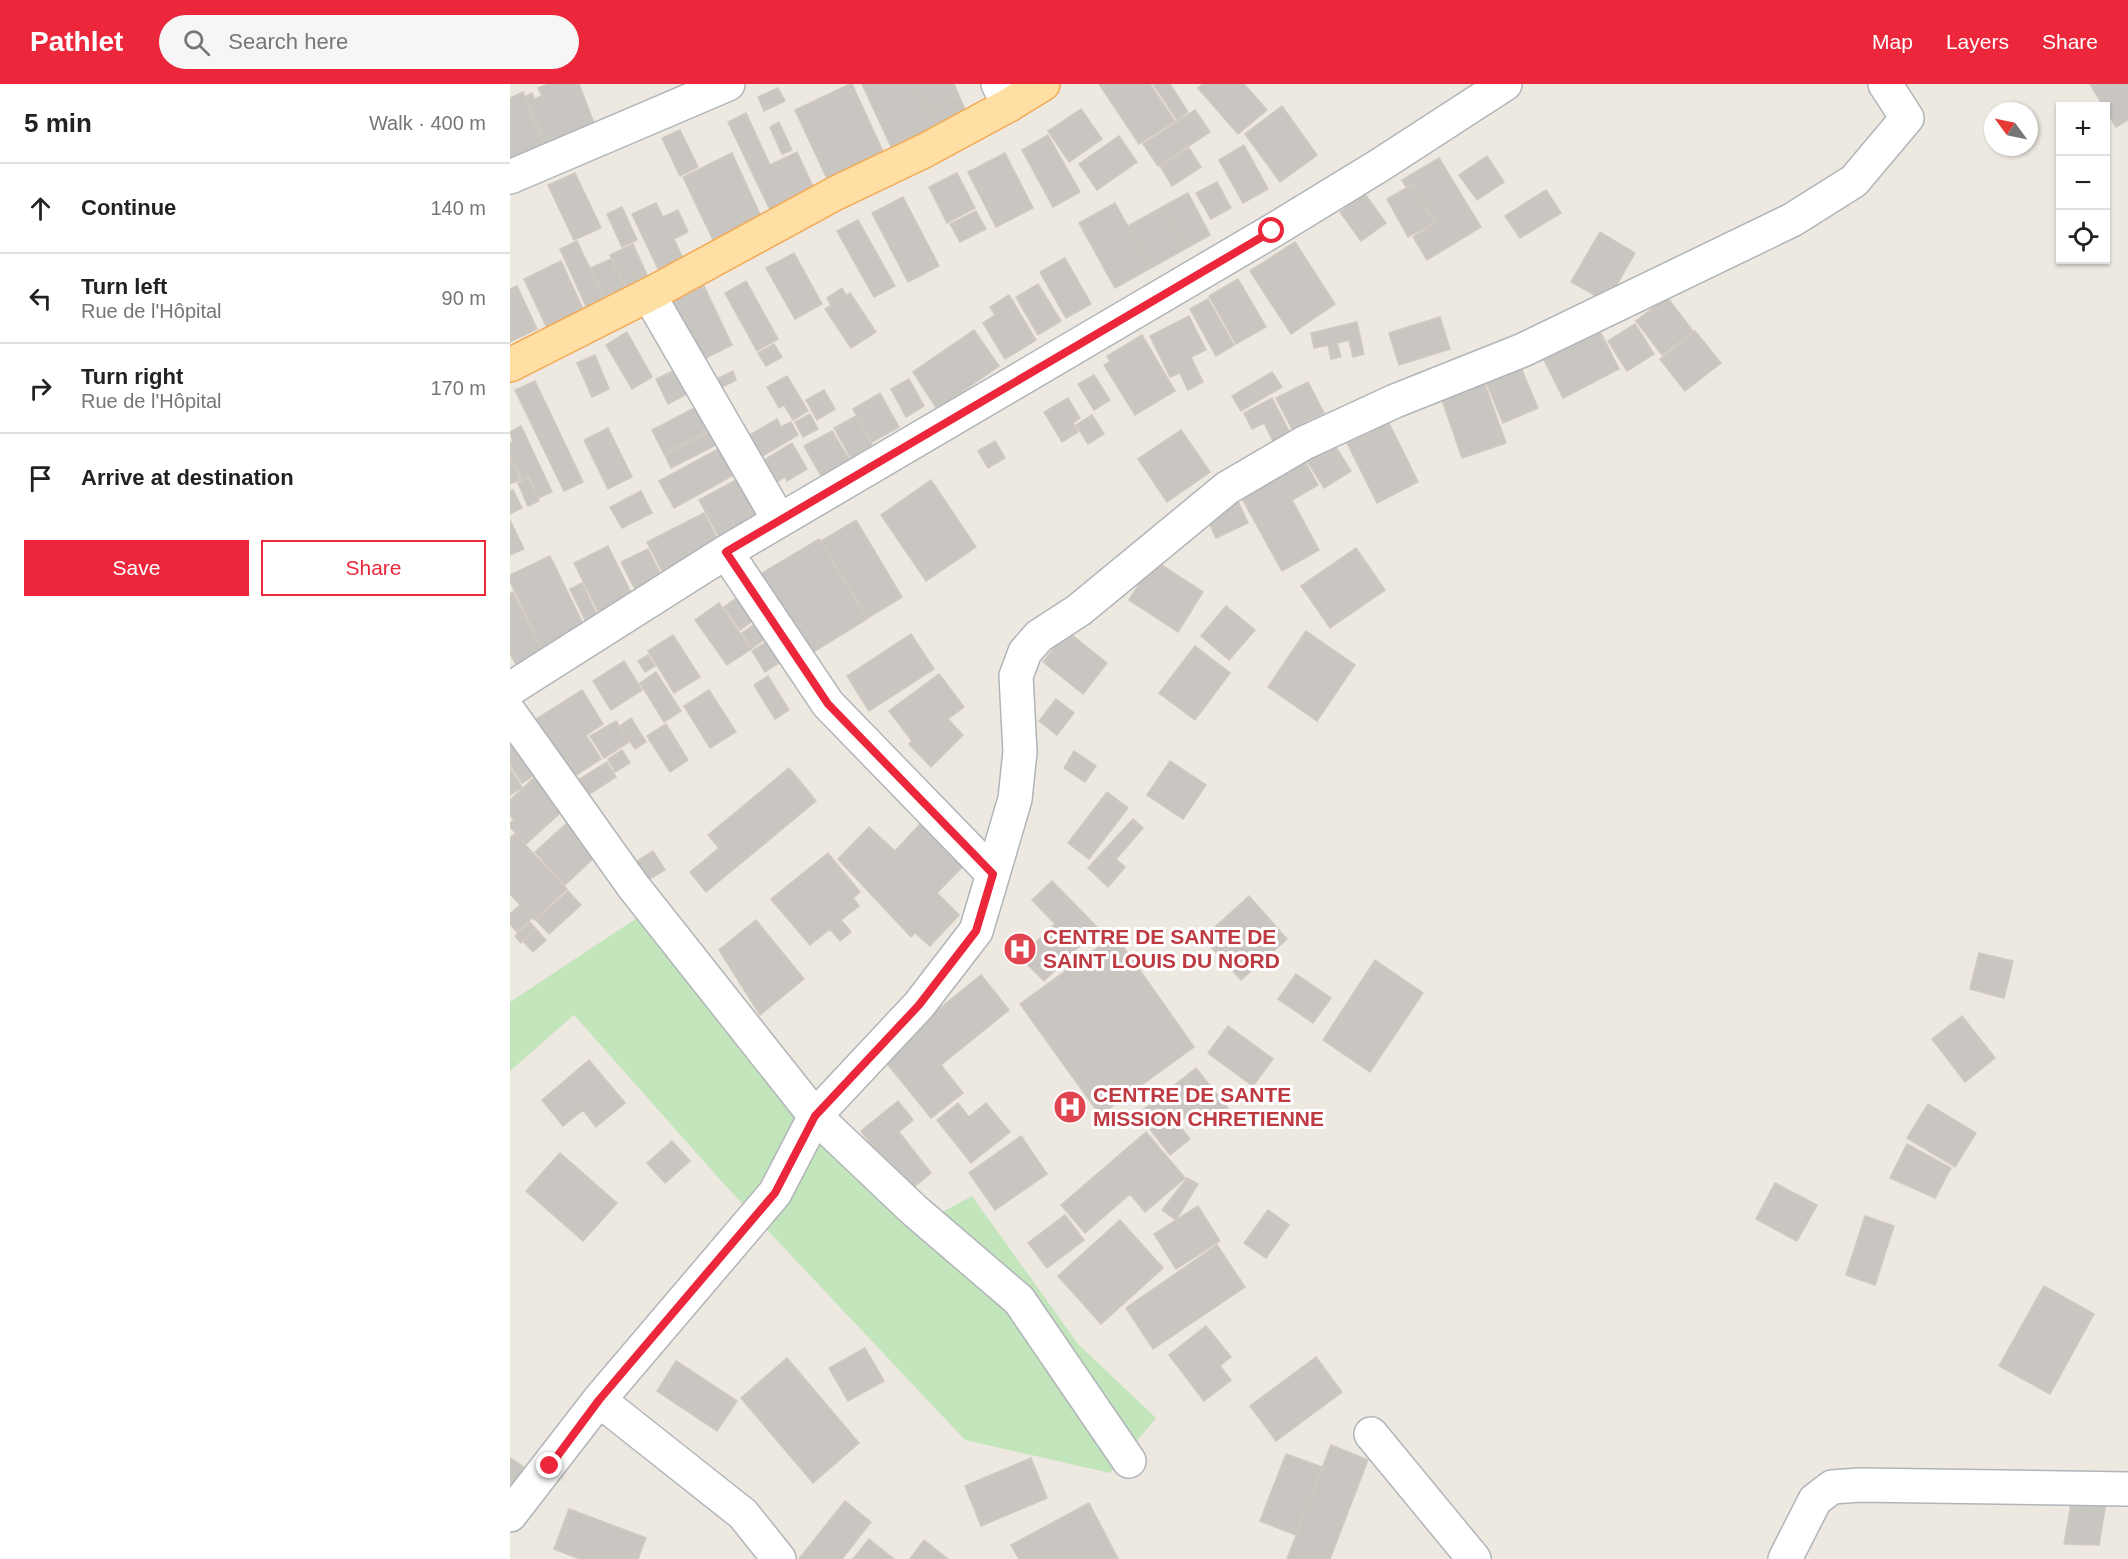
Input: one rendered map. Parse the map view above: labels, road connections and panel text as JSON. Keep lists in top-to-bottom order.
{
  "places": {
    "hospital": ["CENTRE DE SANTE DE SAINT LOUIS DU NORD", "CENTRE DE SANTE MISSION CHRETIENNE"]
  },
  "north": "top left",
  "page": {
    "header": "Pathlet",
    "search": "Search here",
    "nav": ["Map", "Layers", "Share"],
    "heading": ["5 min", "Walk · 400 m"],
    "map_buttons": ["+", "−"],
    "list": [
      ["Continue", "140 m"],
      ["Turn left", "Rue de l'Hôpital", "90 m"],
      ["Turn right", "Rue de l'Hôpital", "170 m"],
      "Arrive at destination"
    ],
    "buttons": ["Save", "Share"]
  }
}
